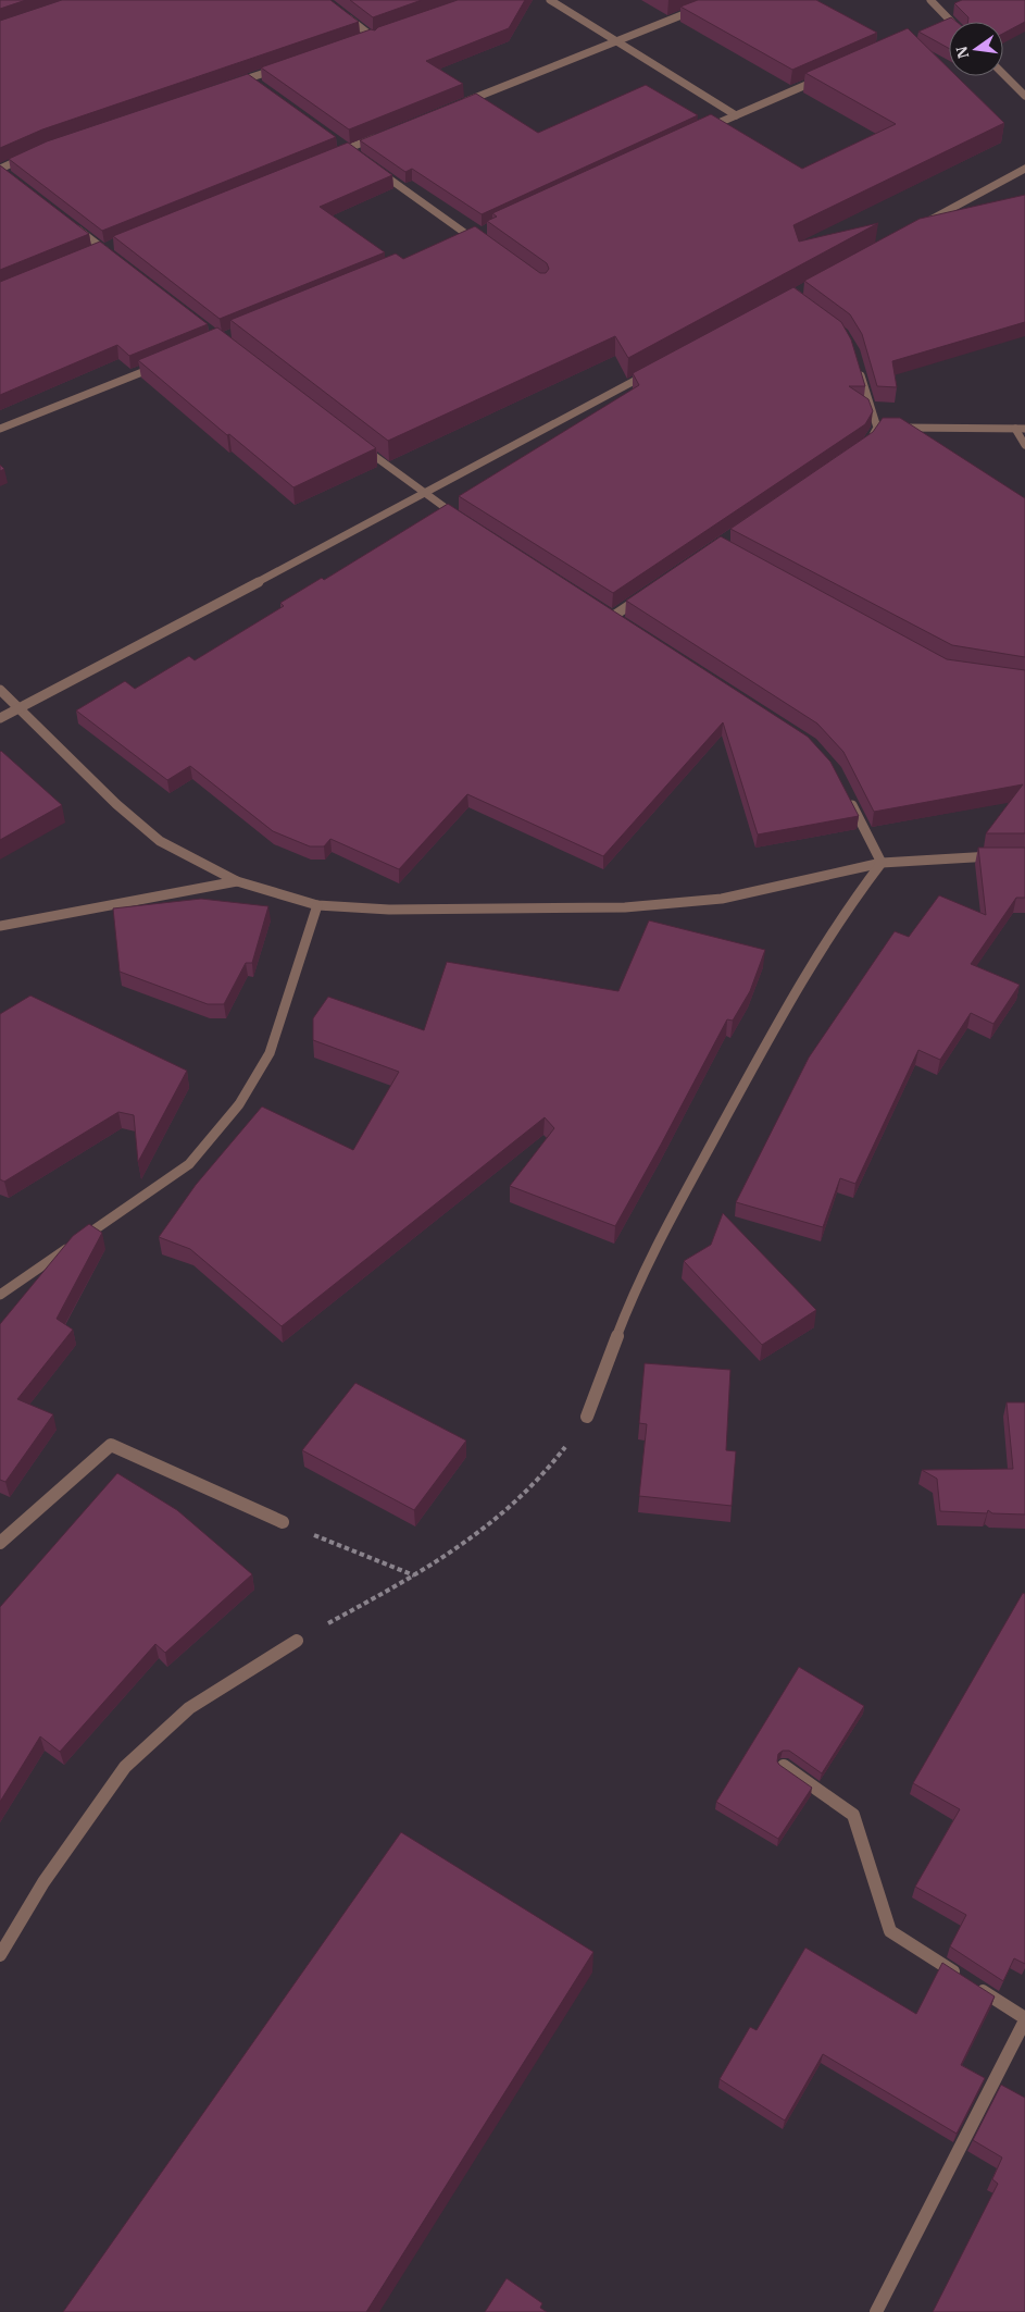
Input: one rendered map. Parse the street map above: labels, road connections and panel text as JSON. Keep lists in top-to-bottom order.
{
  "north": "left"
}
